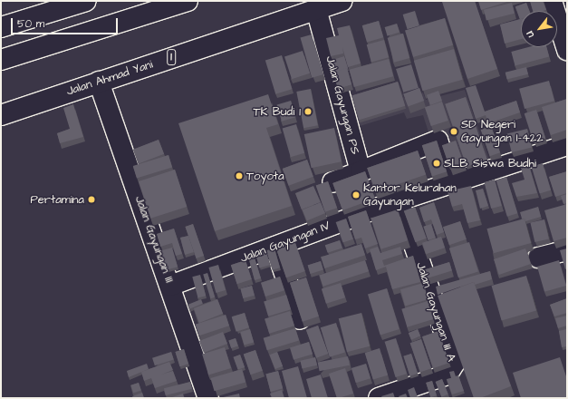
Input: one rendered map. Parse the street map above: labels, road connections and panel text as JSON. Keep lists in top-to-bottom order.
{
  "streets": {
    "main road": [
      "1",
      "Jalan Ahmad Yani",
      "Jalan Gayungan PS",
      "Jalan Gayungan III",
      "Jalan Gayungan IV",
      "Jalan Gayungan III A"
    ]
  },
  "crossings": [
    ["Jalan Ahmad Yani", "Jalan Gayungan PS"],
    ["Jalan Ahmad Yani", "Jalan Gayungan III"],
    ["Jalan Gayungan III", "Jalan Gayungan IV"],
    ["Jalan Gayungan IV", "Jalan Gayungan III A"]
  ],
  "places": [
    "TK Budi 1",
    "SD Negeri Gayungan I-422",
    "SLB Siswa Budhi",
    "Toyota",
    "Kantor Kelurahan Gayungan",
    "Pertamina"
  ],
  "scale_bar": "50 m",
  "north": "bottom left"
}
